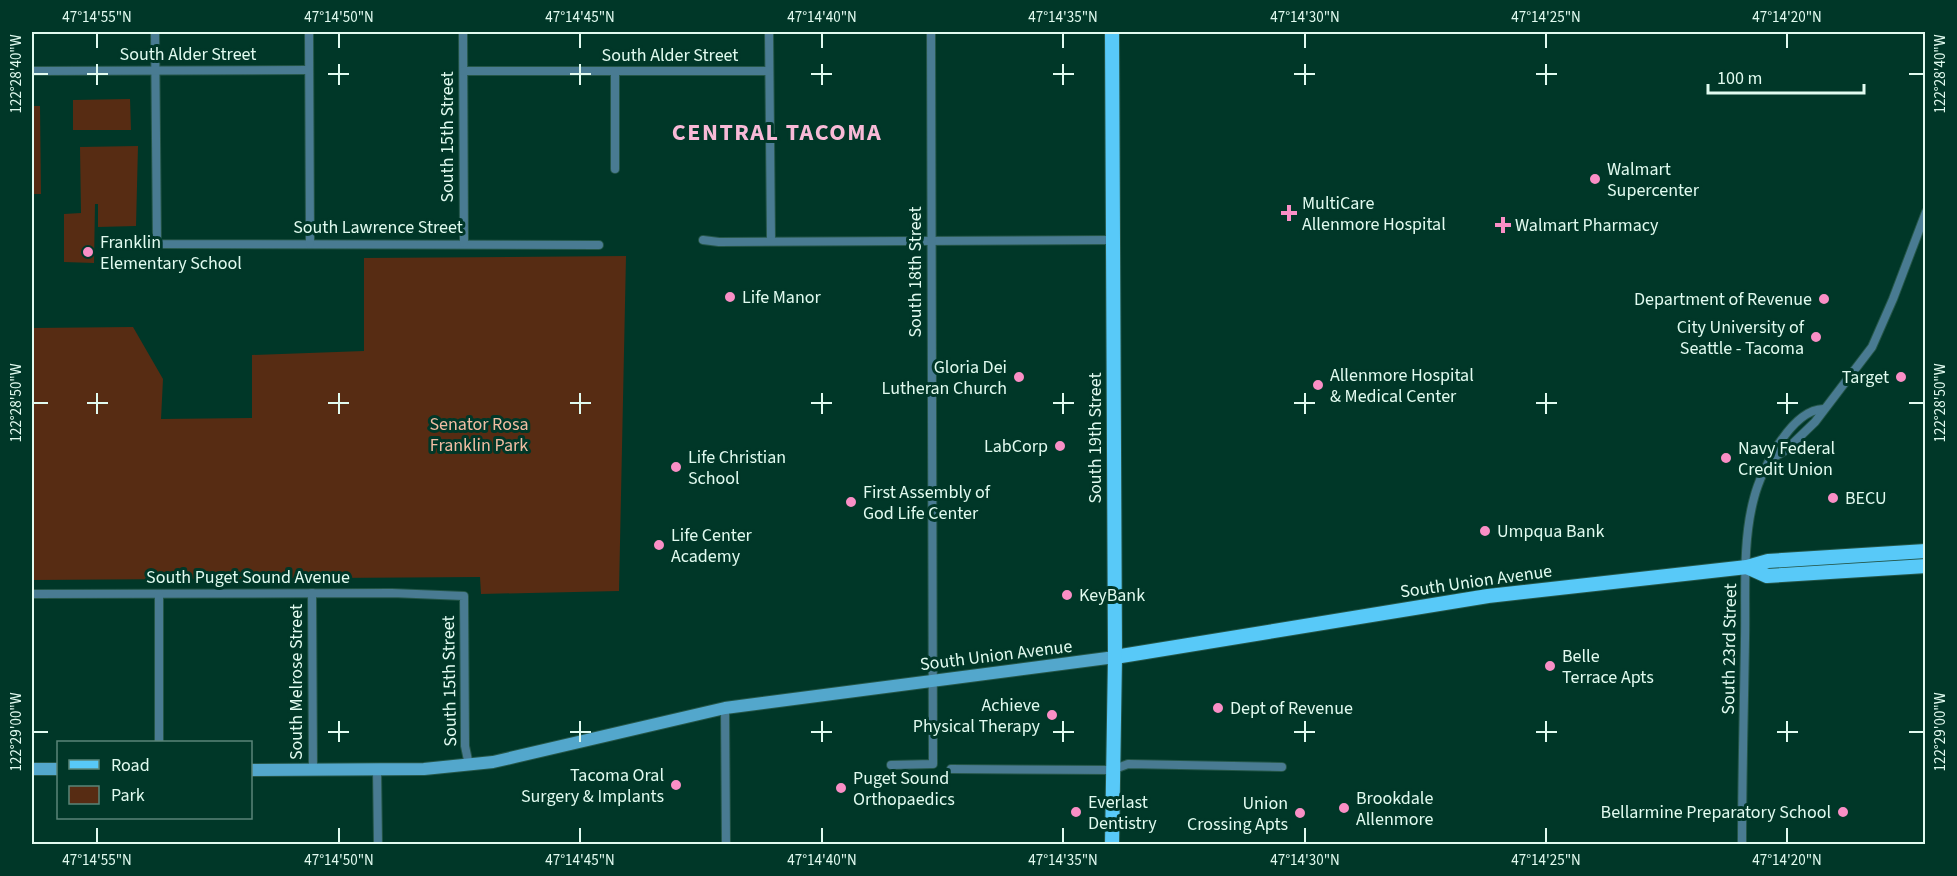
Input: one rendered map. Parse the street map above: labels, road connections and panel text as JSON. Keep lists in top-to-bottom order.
{
  "streets": {
    "main road": ["South 19th Street", "South Union Avenue"],
    "street": [
      "South Alder Street",
      "South 15th Street",
      "South Lawrence Street",
      "South 18th Street",
      "South Puget Sound Avenue",
      "South 23rd Street",
      "South Melrose Street"
    ]
  },
  "crossings": [
    ["South Alder Street", "South 15th Street"],
    ["South Alder Street", "South Lawrence Street"],
    ["South 15th Street", "South Lawrence Street"],
    ["South 15th Street", "South Puget Sound Avenue"],
    ["South 15th Street", "South Union Avenue"],
    ["South 18th Street", "South Union Avenue"],
    ["South 19th Street", "South Union Avenue"],
    ["South Puget Sound Avenue", "South Melrose Street"],
    ["South Union Avenue", "South 23rd Street"],
    ["South Union Avenue", "South Melrose Street"]
  ],
  "districts": ["CENTRAL TACOMA"],
  "parks": ["Senator Rosa Franklin Park"],
  "places": {
    "other": [
      "Walmart Supercenter",
      "Franklin Elementary School",
      "Life Manor",
      "Department of Revenue",
      "City University of Seattle - Tacoma",
      "Gloria Dei Lutheran Church",
      "Target",
      "Allenmore Hospital & Medical Center",
      "LabCorp",
      "Navy Federal Credit Union",
      "Life Christian School",
      "BECU",
      "First Assembly of God Life Center",
      "Umpqua Bank",
      "Life Center Academy",
      "KeyBank",
      "Belle Terrace Apts",
      "Dept of Revenue",
      "Achieve Physical Therapy",
      "Tacoma Oral Surgery & Implants",
      "Puget Sound Orthopaedics",
      "Brookdale Allenmore",
      "Everlast Dentistry",
      "Bellarmine Preparatory School",
      "Union Crossing Apts"
    ],
    "health": ["MultiCare Allenmore Hospital", "Walmart Pharmacy"]
  },
  "legend": ["Road", "Park"],
  "scale_bar": "100 m",
  "coordinates": [
    "47°14'55\"N",
    "47°14'50\"N",
    "47°14'45\"N",
    "47°14'40\"N",
    "47°14'35\"N",
    "47°14'30\"N",
    "47°14'25\"N",
    "47°14'20\"N",
    "122°28'40\"W",
    "122°28'50\"W",
    "122°29'00\"W"
  ]
}
